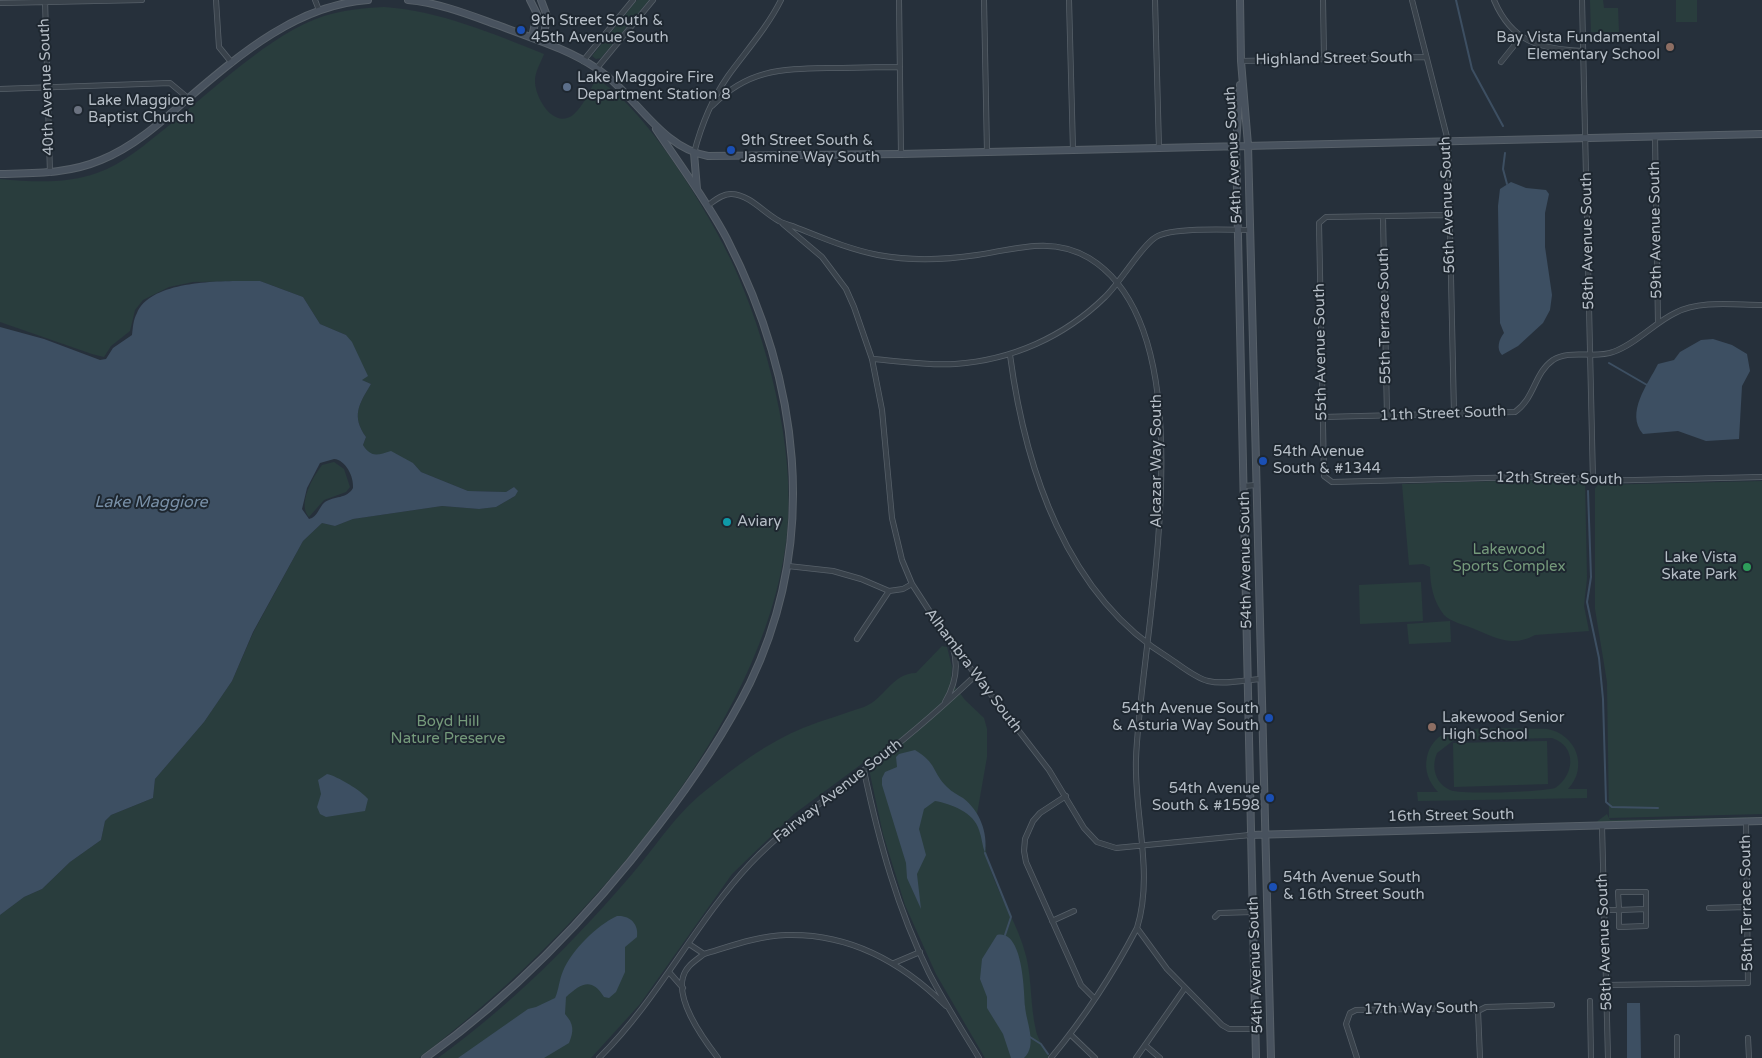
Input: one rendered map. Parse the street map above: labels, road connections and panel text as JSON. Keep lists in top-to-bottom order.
{
  "streets": {
    "main road": ["54th Avenue South", "16th Street South"],
    "street": [
      "Highland Street South",
      "40th Avenue South",
      "56th Avenue South",
      "59th Avenue South",
      "58th Avenue South",
      "55th Terrace South",
      "55th Avenue South",
      "11th Street South",
      "Alcazar Way South",
      "12th Street South",
      "Alhambra Way South",
      "Fairway Avenue South",
      "58th Terrace South",
      "17th Way South"
    ]
  },
  "crossings": [
    ["Highland Street South", "54th Avenue South"],
    ["Highland Street South", "56th Avenue South"],
    ["54th Avenue South", "16th Street South"],
    ["56th Avenue South", "11th Street South"],
    ["59th Avenue South", "11th Street South"],
    ["58th Avenue South", "11th Street South"],
    ["58th Avenue South", "12th Street South"],
    ["58th Avenue South", "16th Street South"],
    ["58th Avenue South", "58th Terrace South"],
    ["55th Terrace South", "55th Avenue South"],
    ["55th Terrace South", "11th Street South"],
    ["55th Avenue South", "11th Street South"],
    ["55th Avenue South", "12th Street South"],
    ["Alcazar Way South", "Alhambra Way South"],
    ["Alcazar Way South", "16th Street South"],
    ["Alhambra Way South", "Fairway Avenue South"],
    ["Alhambra Way South", "16th Street South"],
    ["16th Street South", "58th Terrace South"]
  ],
  "water": ["Lake Maggiore"],
  "parks": ["Lakewood Sports Complex", "Boyd Hill Nature Preserve"],
  "places": [
    "9th Street South & 45th Avenue South",
    "Bay Vista Fundamental Elementary School",
    "Lake Maggoire Fire Department Station 8",
    "Lake Maggiore Baptist Church",
    "9th Street South & Jasmine Way South",
    "54th Avenue South & #1344",
    "Aviary",
    "Lake Vista Skate Park",
    "54th Avenue South & Asturia Way South",
    "Lakewood Senior High School",
    "54th Avenue South & #1598",
    "54th Avenue South & 16th Street South"
  ]
}
